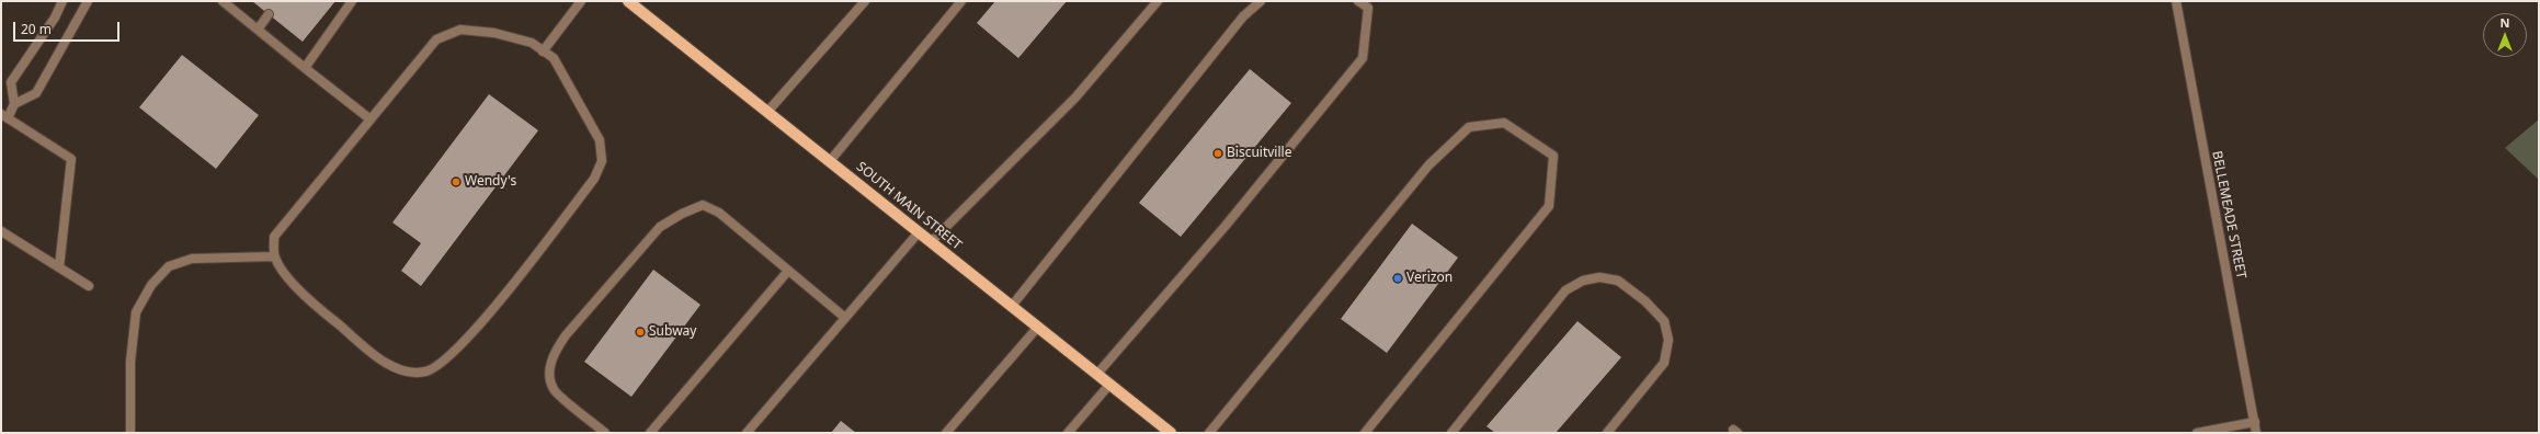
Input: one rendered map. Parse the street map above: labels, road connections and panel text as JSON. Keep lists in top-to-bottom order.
{
  "streets": {
    "main road": ["SOUTH MAIN STREET"],
    "street": ["BELLEMEADE STREET"]
  },
  "places": [
    "Biscuitville",
    "Wendy's",
    "Verizon",
    "Subway"
  ],
  "scale_bar": "20 m",
  "north": "top"
}
